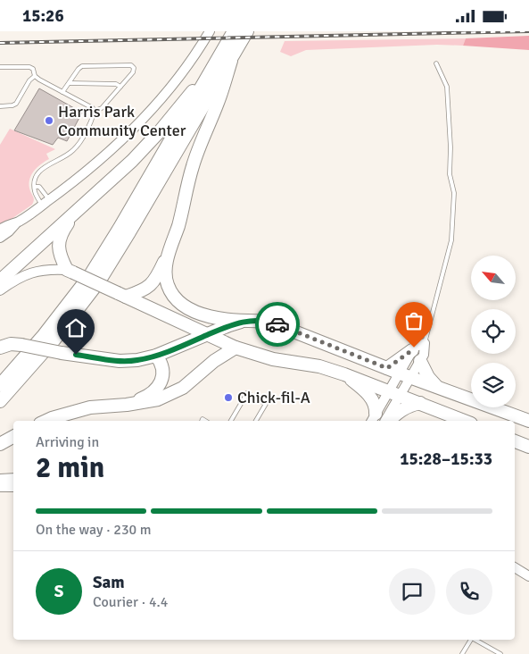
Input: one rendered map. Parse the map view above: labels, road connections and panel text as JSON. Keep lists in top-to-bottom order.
{
  "places": ["Harris Park Community Center", "Chick-fil-A"],
  "north": "top left",
  "page": {
    "status": "15:26",
    "heading": ["2 min", "Arriving in", "15:28–15:33"],
    "panel": ["Sam", "Courier · 4.4"],
    "bar": "On the way · 230 m",
    "round": "S"
  }
}
